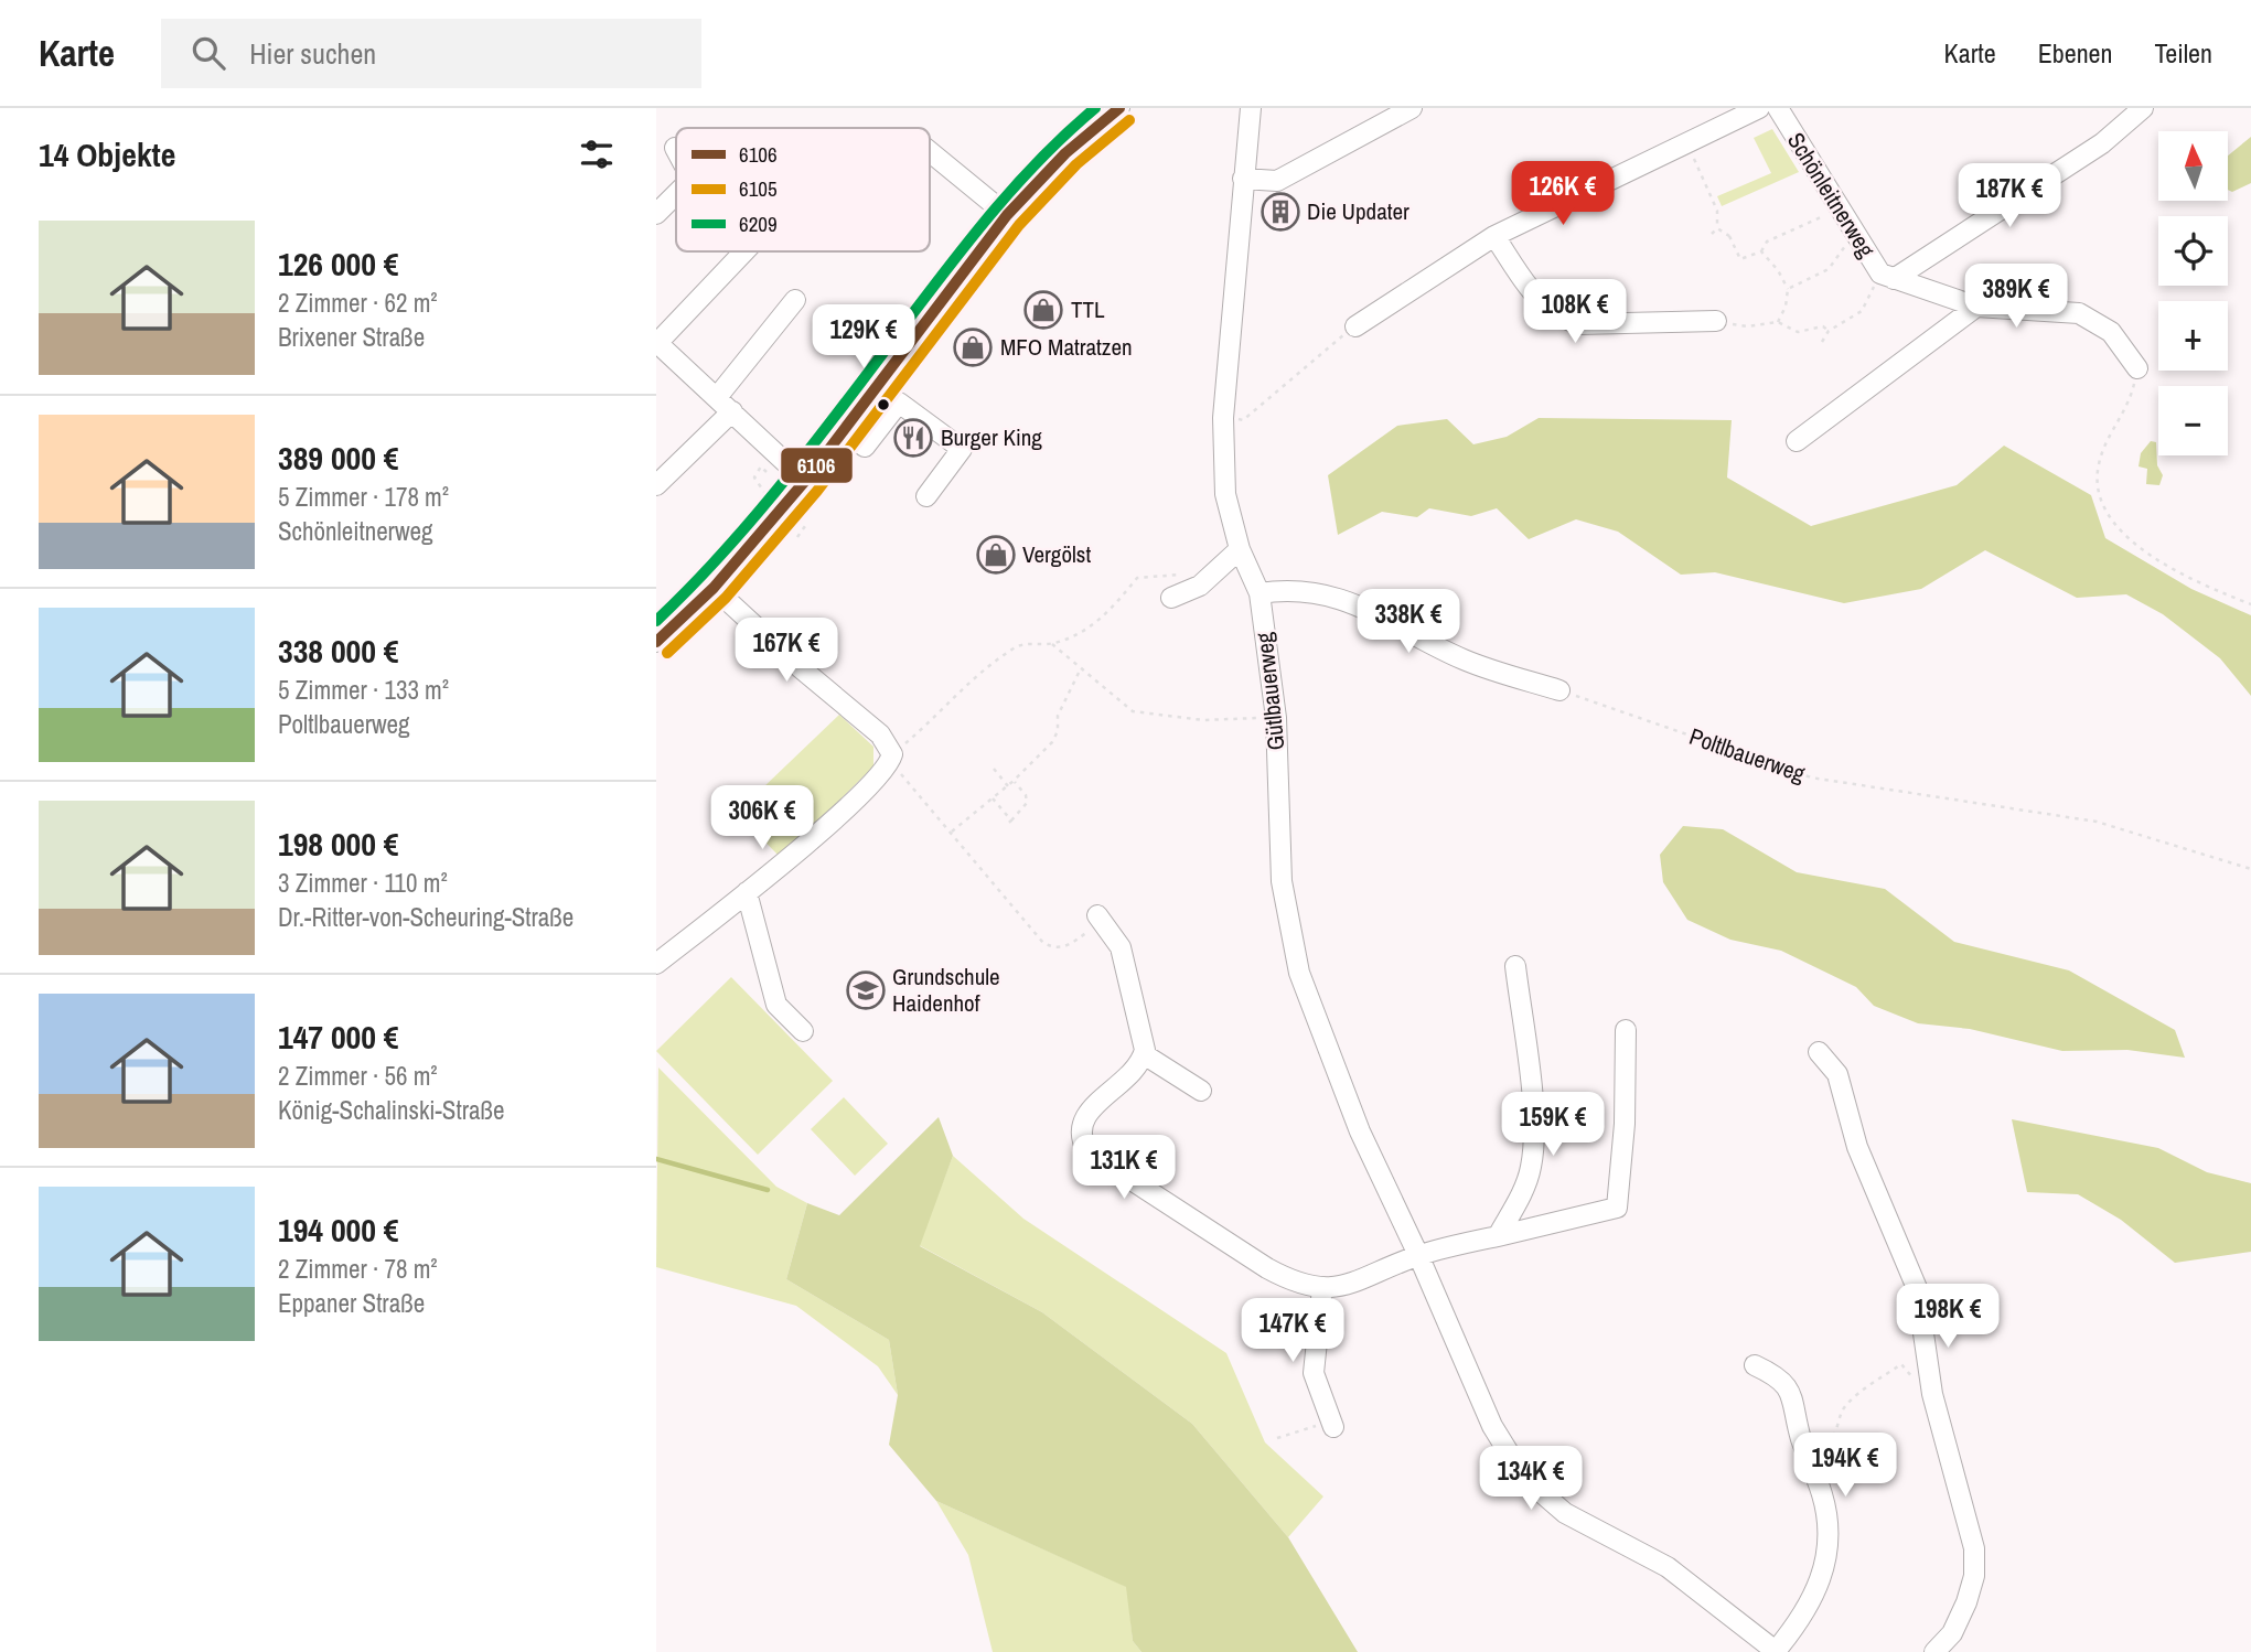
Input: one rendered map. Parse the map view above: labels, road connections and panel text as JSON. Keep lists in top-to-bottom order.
{
  "streets": {
    "street": ["Schönleitnerweg", "Gütlbauerweg"],
    "path": ["Poltlbauerweg"]
  },
  "places": {
    "building": ["Die Updater"],
    "shop": ["TTL", "MFO Matratzen", "Vergölst"],
    "restaurant": ["Burger King"],
    "school or university": ["Grundschule Haidenhof"]
  },
  "lines": ["transit line 6106", "transit line 6209", "transit line 6105"],
  "legend": ["6106", "6105", "6209"],
  "north": "top",
  "page": {
    "header": "Karte",
    "search": "Hier suchen",
    "nav": ["Karte", "Ebenen", "Teilen"],
    "heading": "14 Objekte",
    "map_buttons": ["+", "−"],
    "price": [
      "126K €",
      "187K €",
      "389K €",
      "108K €",
      "129K €",
      "338K €",
      "167K €",
      "306K €",
      "159K €",
      "131K €",
      "198K €",
      "147K €",
      "194K €",
      "134K €"
    ],
    "list": [
      {
        "name": "126 000 €",
        "note": "2 Zimmer · 62 m² · Brixener Straße"
      },
      {
        "name": "389 000 €",
        "note": "5 Zimmer · 178 m² · Schönleitnerweg"
      },
      {
        "name": "338 000 €",
        "note": "5 Zimmer · 133 m² · Poltlbauerweg"
      },
      {
        "name": "198 000 €",
        "note": "3 Zimmer · 110 m² · Dr.-Ritter-von-Scheuring-Straße"
      },
      {
        "name": "147 000 €",
        "note": "2 Zimmer · 56 m² · König-Schalinski-Straße"
      },
      {
        "name": "194 000 €",
        "note": "2 Zimmer · 78 m² · Eppaner Straße"
      }
    ]
  }
}
